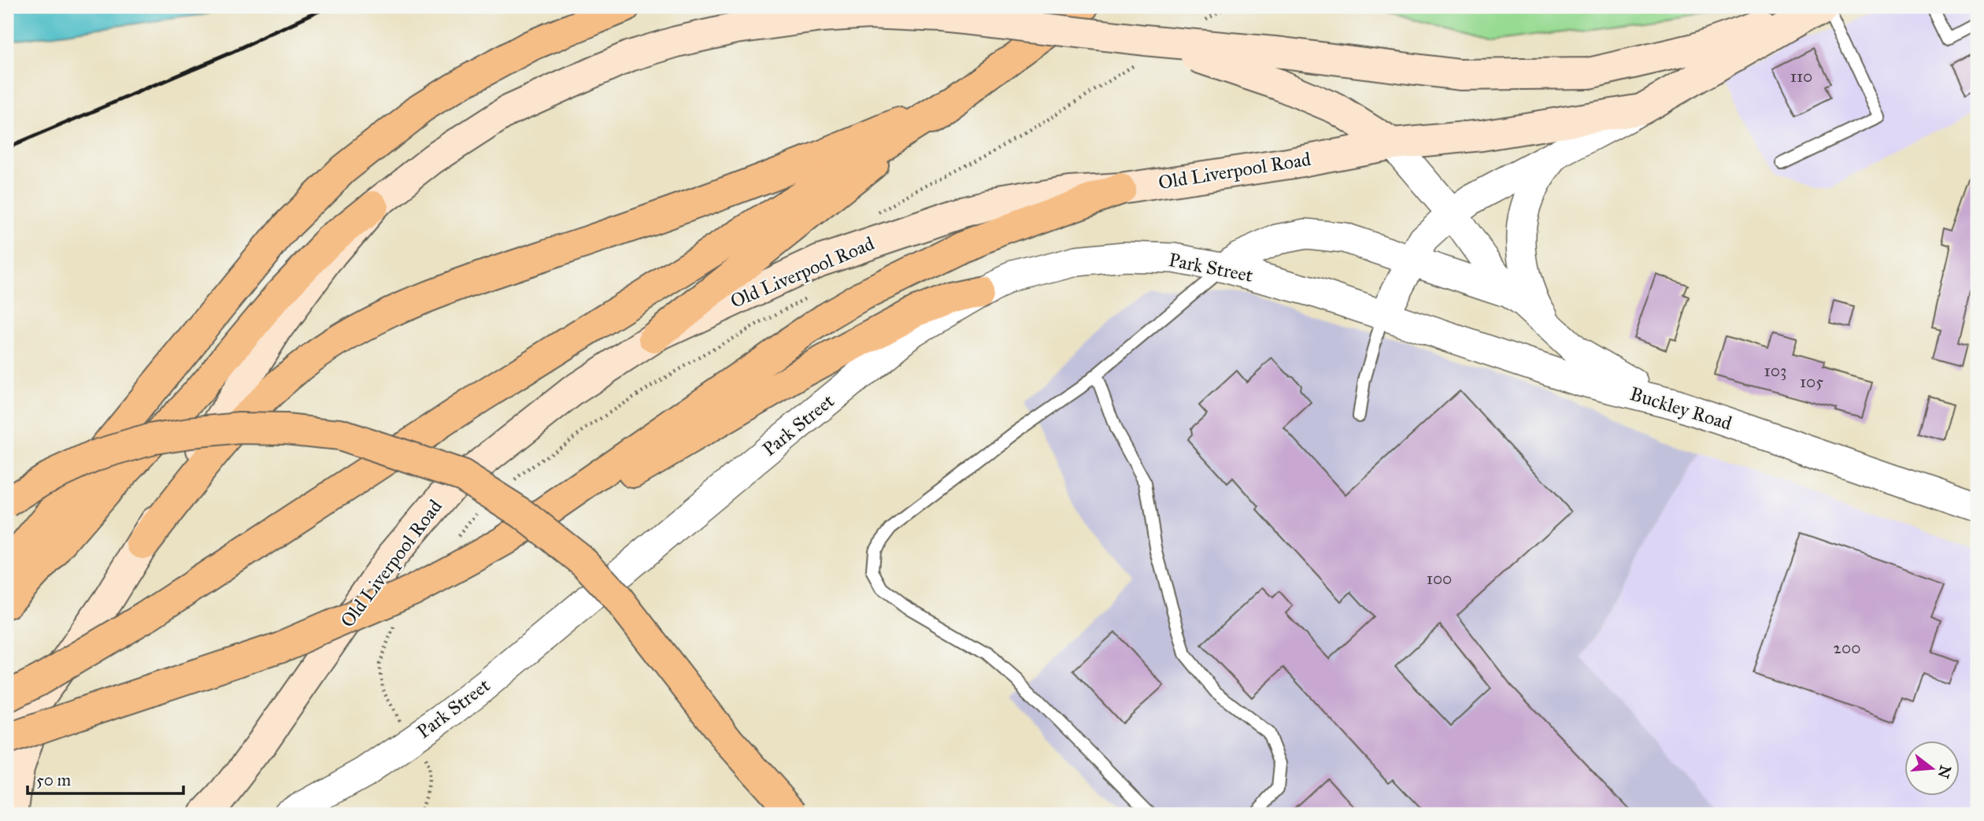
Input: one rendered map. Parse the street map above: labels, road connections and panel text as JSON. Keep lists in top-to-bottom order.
{
  "streets": {
    "main road": ["Old Liverpool Road"],
    "street": ["Park Street", "Buckley Road"]
  },
  "crossings": [
    ["Old Liverpool Road", "Park Street"],
    ["Old Liverpool Road", "Buckley Road"],
    ["Park Street", "Buckley Road"]
  ],
  "house_numbers": [
    "110",
    "103",
    "105",
    "100",
    "200"
  ],
  "scale_bar": "50 m",
  "north": "right"
}
